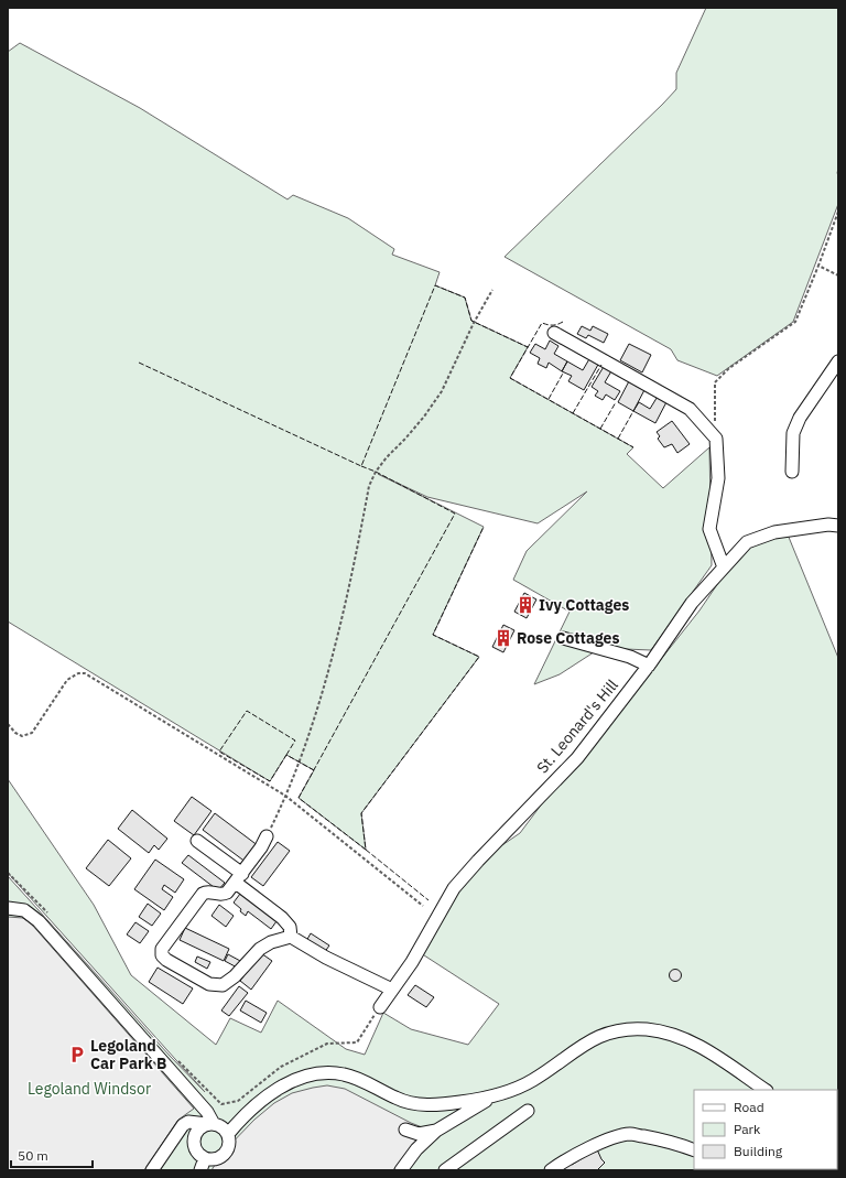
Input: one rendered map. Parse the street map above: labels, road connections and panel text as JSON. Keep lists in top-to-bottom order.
{
  "streets": {
    "street": ["St. Leonard's Hill"]
  },
  "parks": ["Legoland Windsor"],
  "places": {
    "building": ["Ivy Cottages", "Rose Cottages"],
    "parking": ["Legoland Car Park B"]
  },
  "legend": ["Road", "Park", "Building"],
  "scale_bar": "50 m"
}
